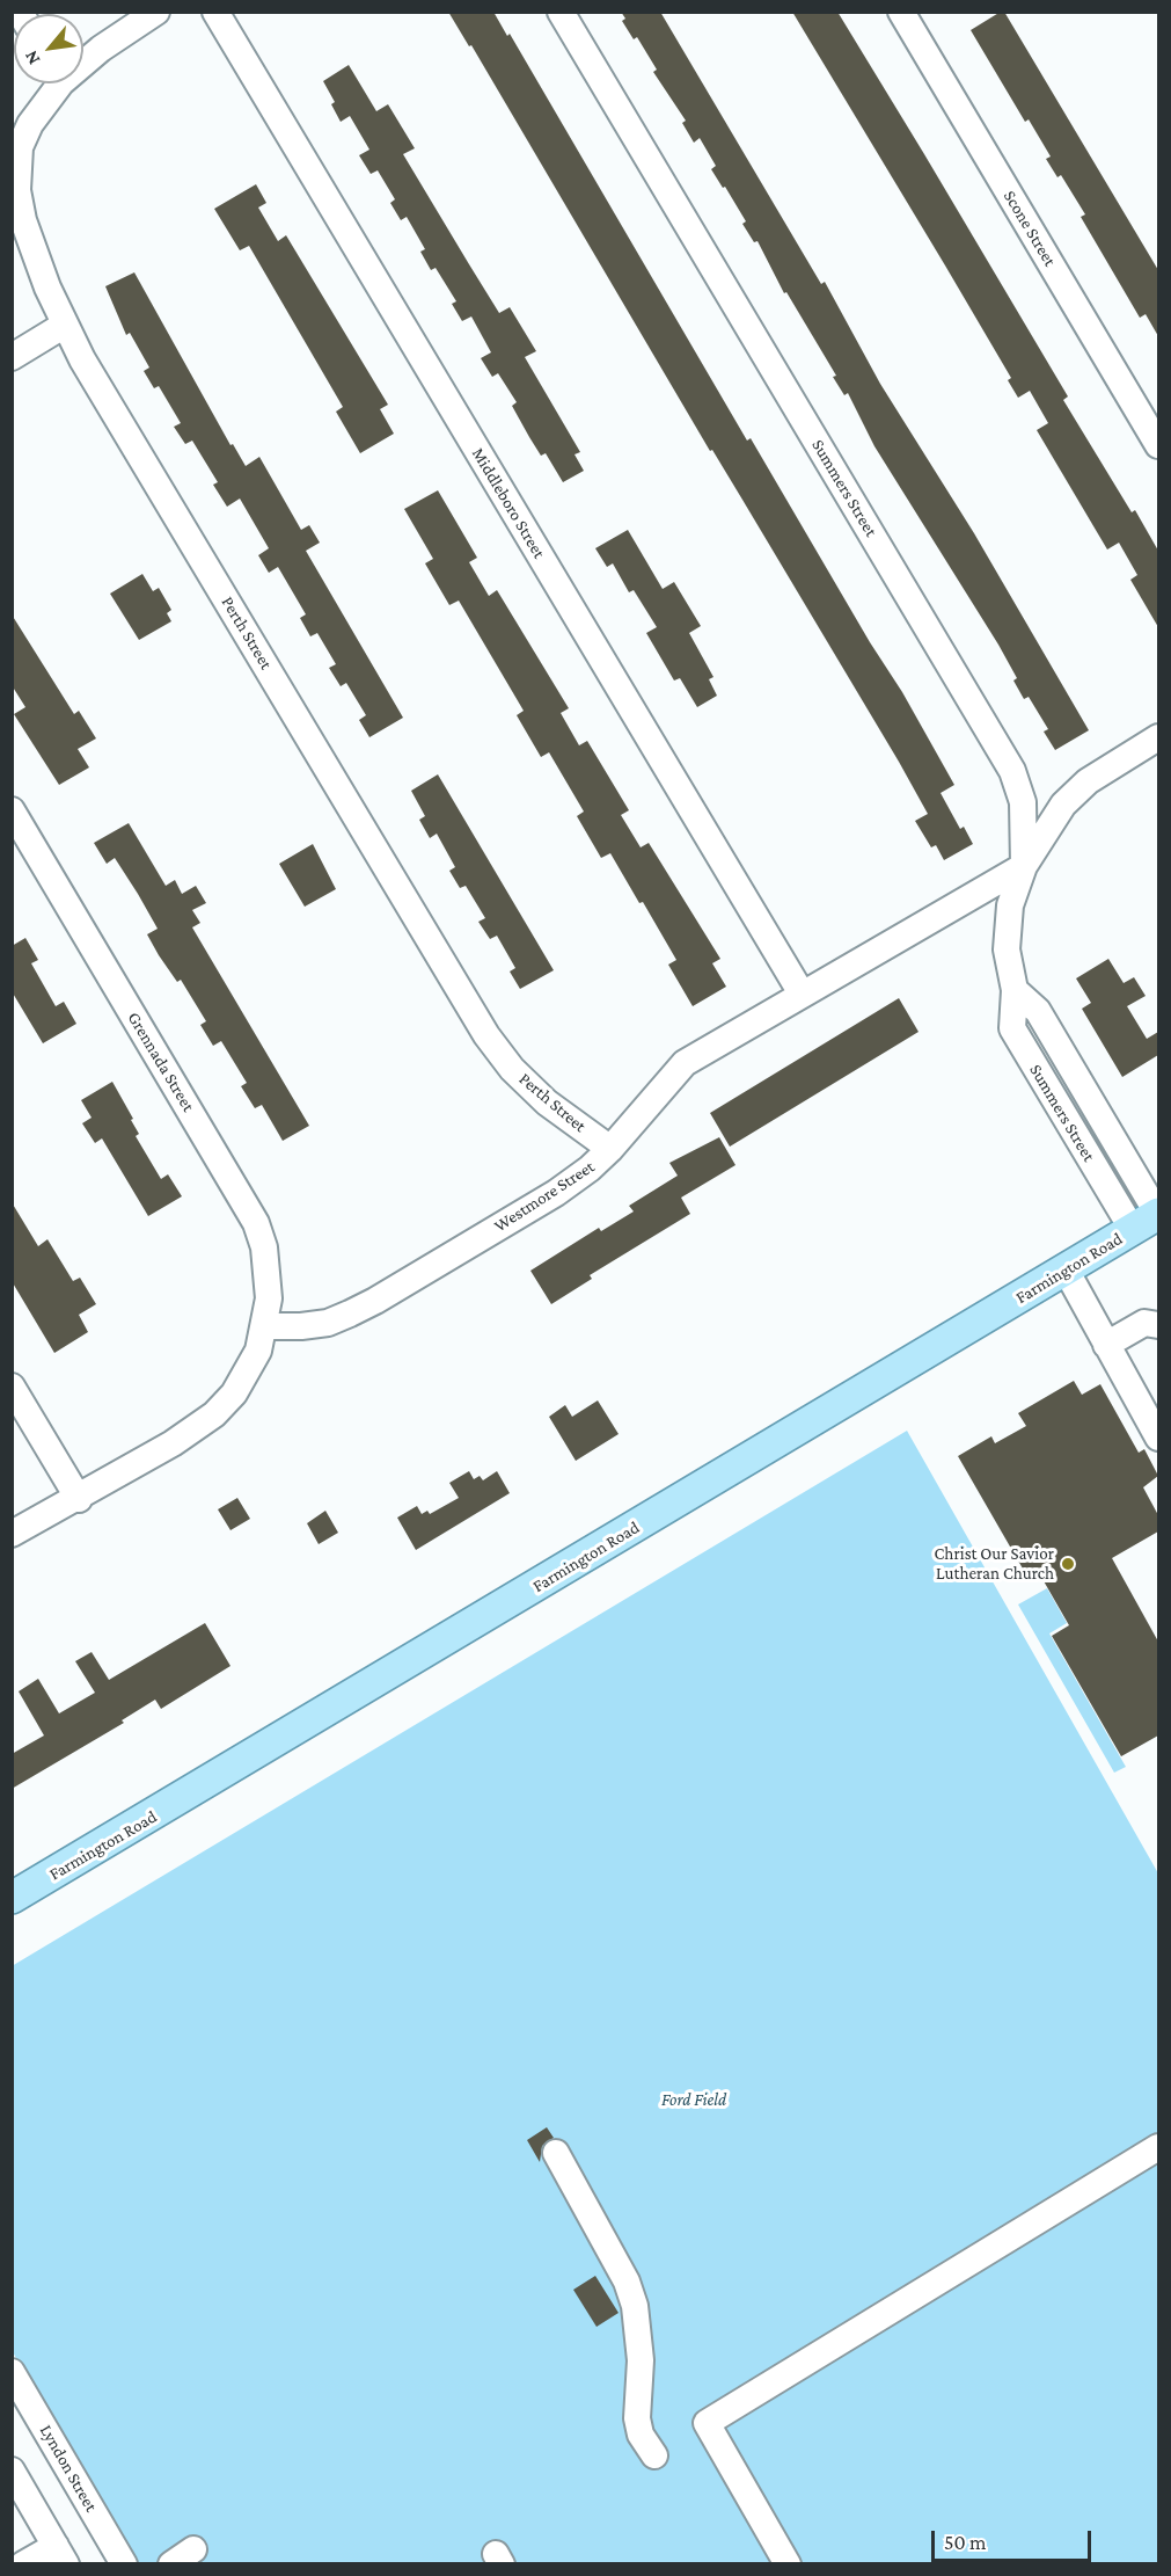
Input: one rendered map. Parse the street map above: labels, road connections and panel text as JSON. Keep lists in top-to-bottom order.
{
  "streets": {
    "main road": ["Farmington Road"],
    "street": [
      "Scone Street",
      "Summers Street",
      "Middleboro Street",
      "Perth Street",
      "Grennada Street",
      "Westmore Street",
      "Lyndon Street"
    ]
  },
  "crossings": [
    ["Summers Street", "Westmore Street"],
    ["Summers Street", "Farmington Road"],
    ["Middleboro Street", "Westmore Street"],
    ["Perth Street", "Westmore Street"],
    ["Grennada Street", "Westmore Street"]
  ],
  "parks": ["Ford Field"],
  "places": ["Christ Our Savior Lutheran Church"],
  "scale_bar": "50 m",
  "north": "bottom left"
}
